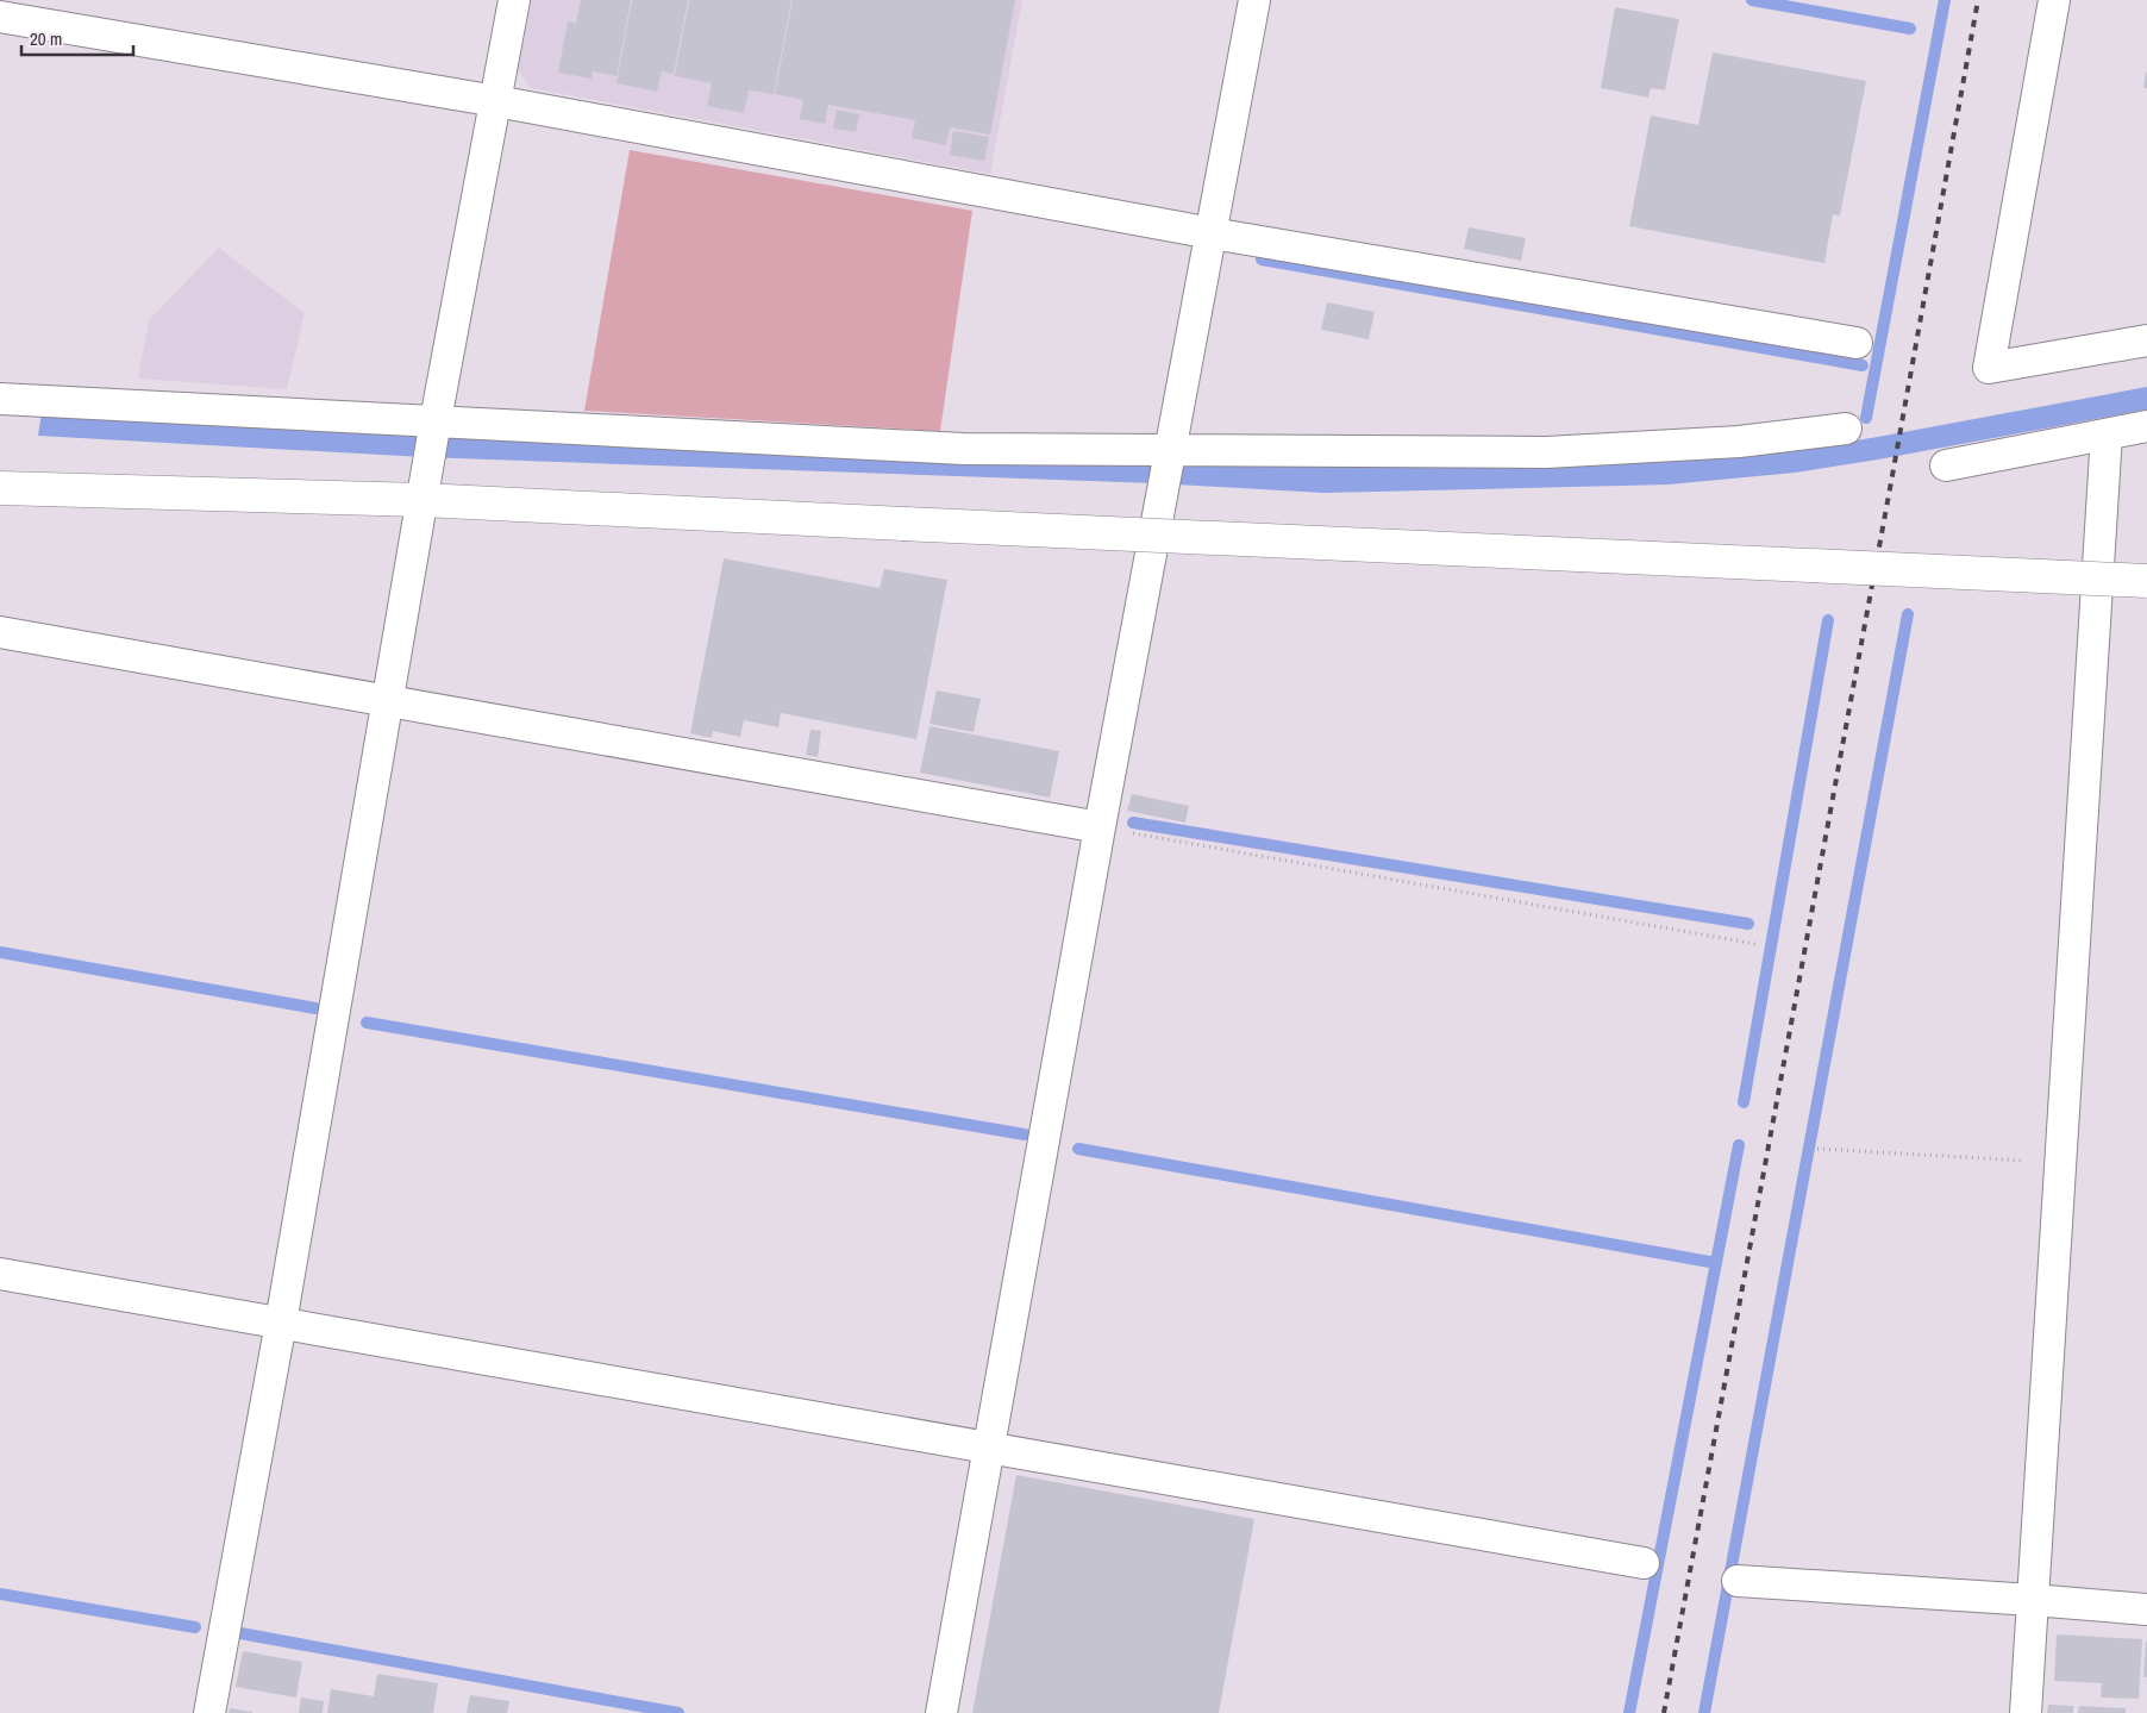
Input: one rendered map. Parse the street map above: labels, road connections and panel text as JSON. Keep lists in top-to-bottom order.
{
  "scale_bar": "20 m"
}
